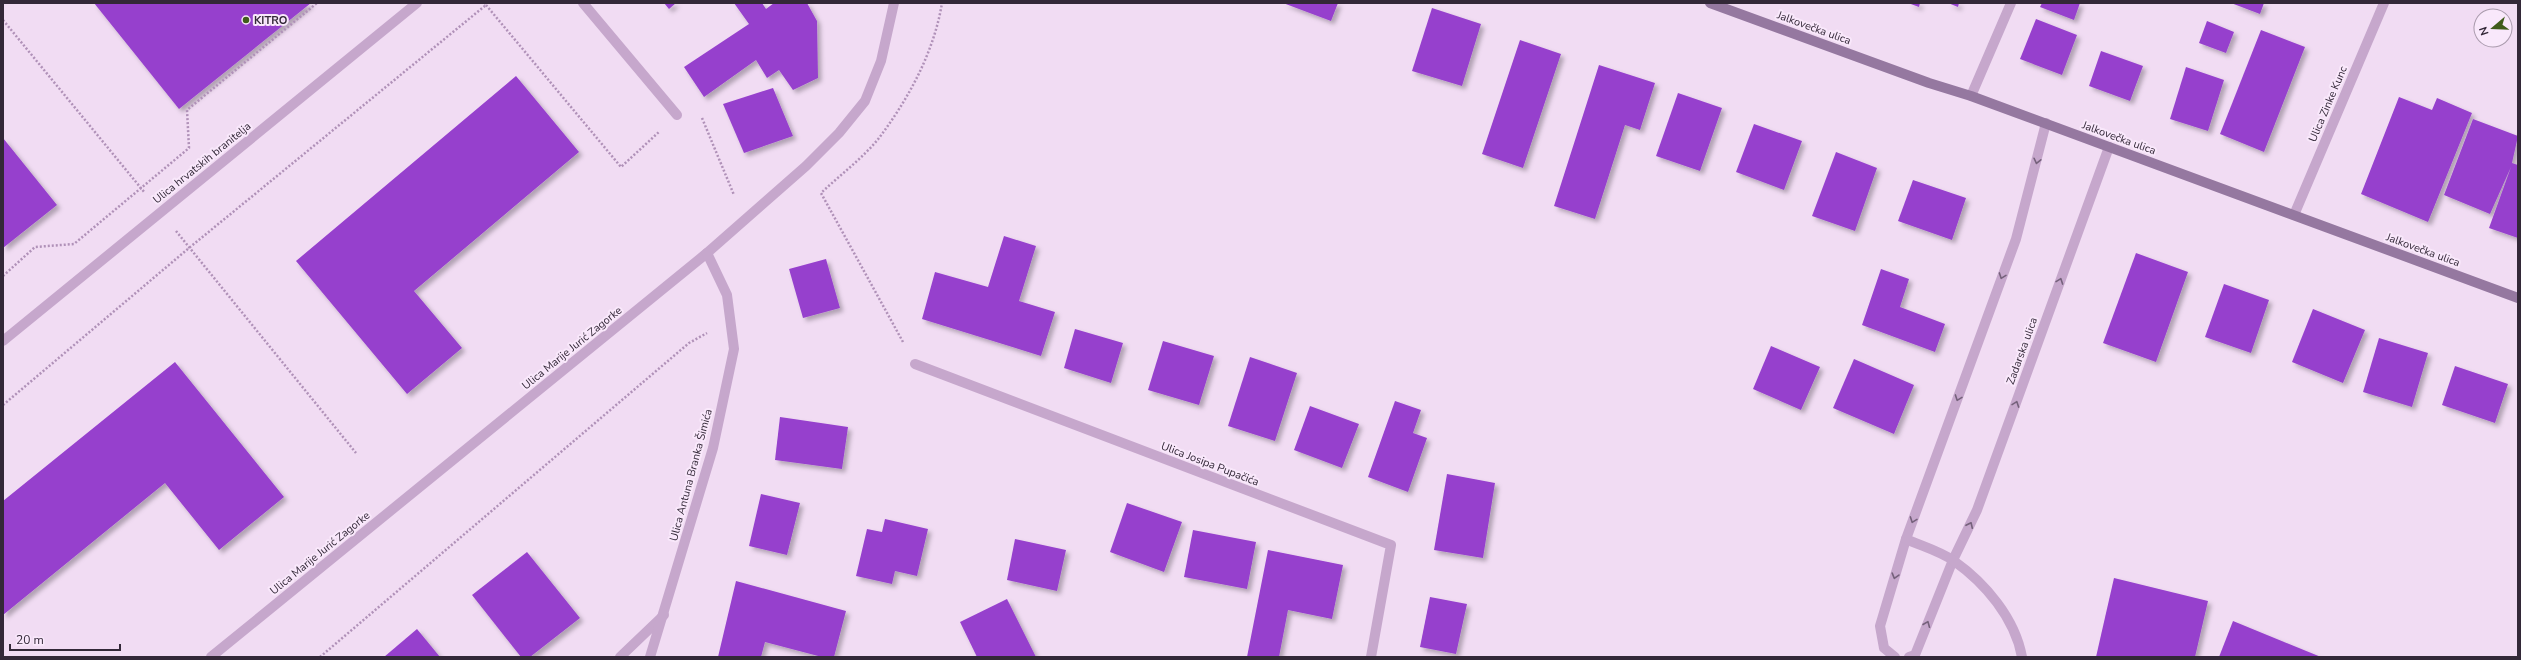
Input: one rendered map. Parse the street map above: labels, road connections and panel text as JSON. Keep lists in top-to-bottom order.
{
  "streets": {
    "main road": ["Jalkovečka ulica"],
    "street": [
      "Ulica Zinke Kunc",
      "Ulica hrvatskih branitelja",
      "Ulica Marije Jurić Zagorke",
      "Zadarska ulica",
      "Ulica Josipa Pupačića",
      "Ulica Antuna Branka Šimića"
    ]
  },
  "crossings": [
    ["Jalkovečka ulica", "Ulica Zinke Kunc"],
    ["Jalkovečka ulica", "Zadarska ulica"],
    ["Ulica Marije Jurić Zagorke", "Ulica Antuna Branka Šimića"]
  ],
  "places": ["KITRO"],
  "scale_bar": "20 m",
  "north": "left"
}
